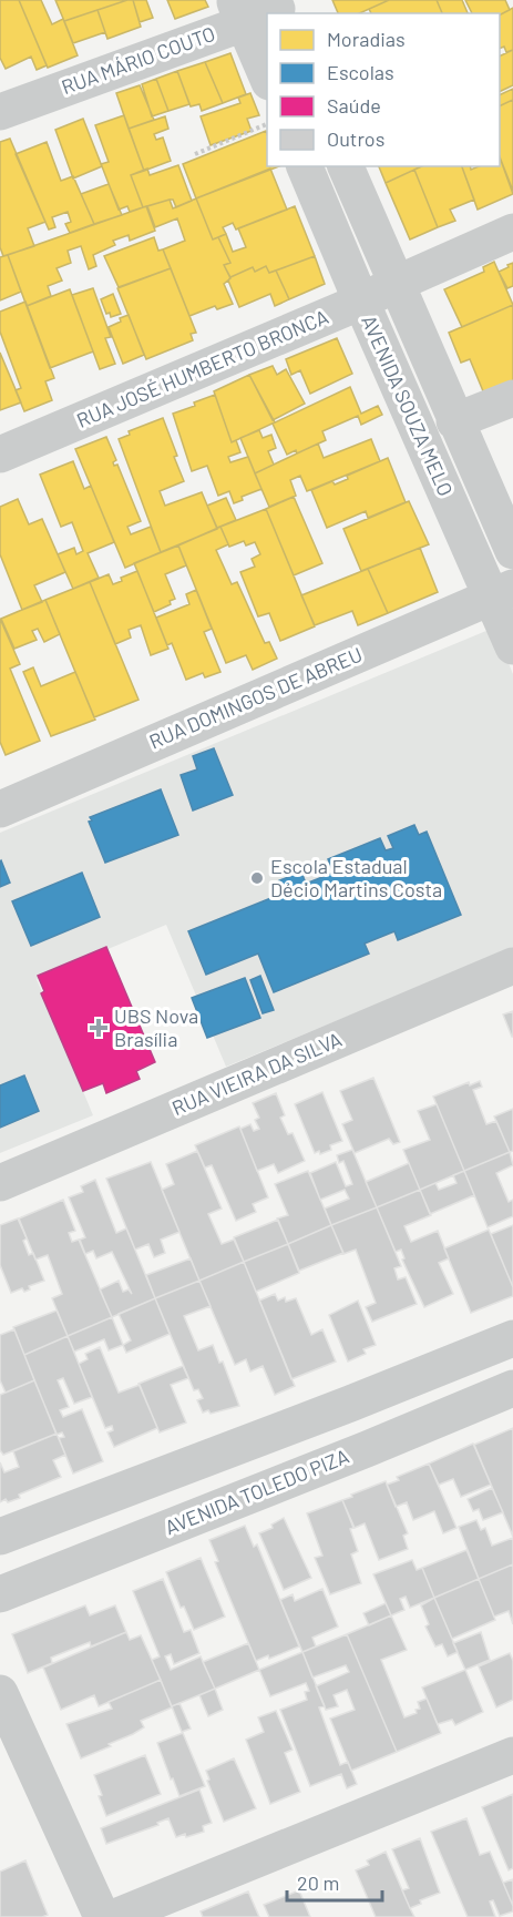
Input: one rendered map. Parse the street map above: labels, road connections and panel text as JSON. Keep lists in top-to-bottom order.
{
  "streets": {
    "street": [
      "RUA MÁRIO COUTO",
      "RUA JOSÉ HUMBERTO BRONCA",
      "AVENIDA SOUZA MELO",
      "RUA DOMINGOS DE ABREU",
      "RUA VIEIRA DA SILVA",
      "AVENIDA TOLEDO PIZA"
    ]
  },
  "crossings": [
    ["RUA JOSÉ HUMBERTO BRONCA", "AVENIDA SOUZA MELO"],
    ["AVENIDA SOUZA MELO", "RUA DOMINGOS DE ABREU"]
  ],
  "places": {
    "other": ["Escola Estadual Décio Martins Costa"],
    "health": ["UBS Nova Brasília"]
  },
  "legend": [
    "Moradias",
    "Escolas",
    "Saúde",
    "Outros"
  ],
  "scale_bar": "20 m"
}
